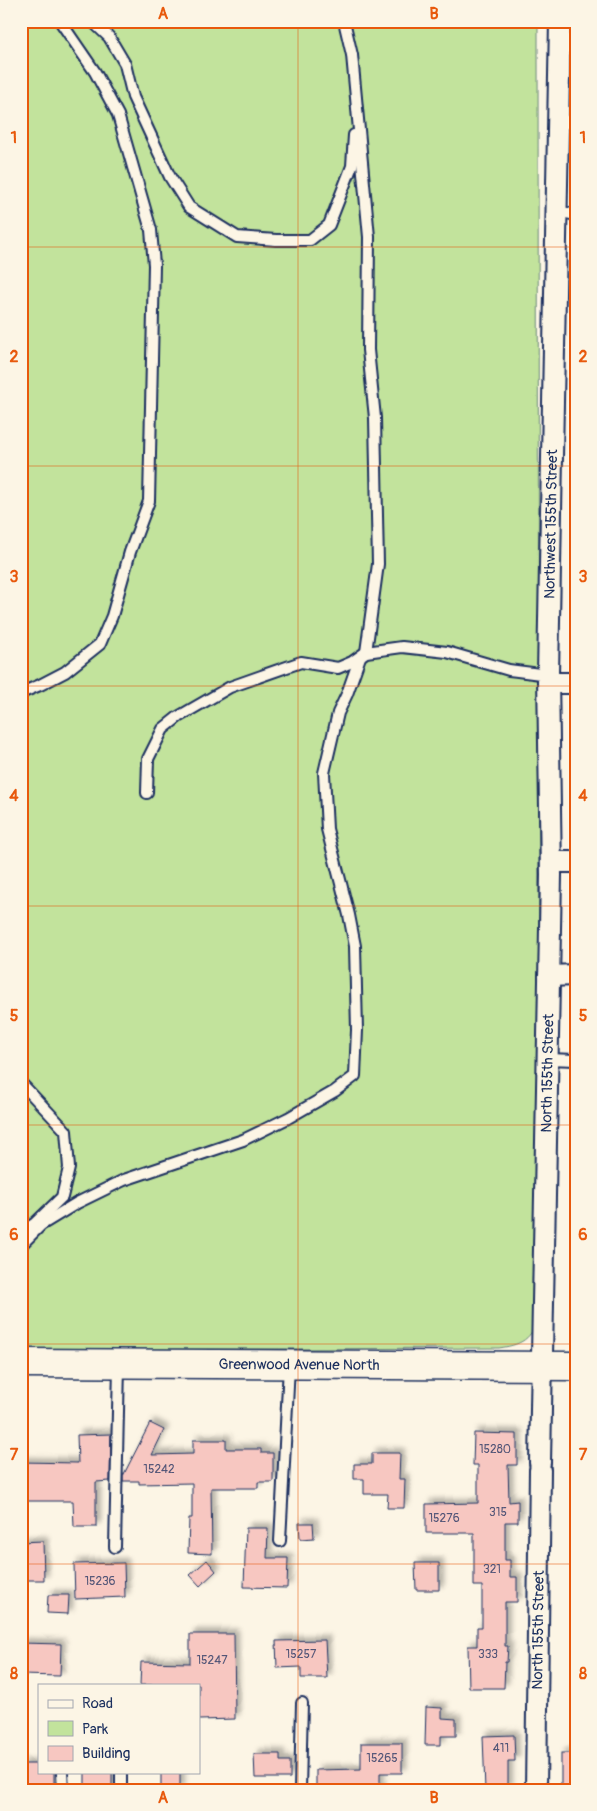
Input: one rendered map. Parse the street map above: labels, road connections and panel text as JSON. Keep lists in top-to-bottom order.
{
  "streets": {
    "street": ["Northwest 155th Street", "North 155th Street", "Greenwood Avenue North"]
  },
  "crossings": [
    ["Northwest 155th Street", "North 155th Street"],
    ["North 155th Street", "Greenwood Avenue North"]
  ],
  "house_numbers": [
    "15280",
    "15242",
    "315",
    "15276",
    "321",
    "15236",
    "15257",
    "333",
    "15247",
    "411",
    "15265"
  ],
  "legend": ["Road", "Park", "Building"],
  "grid": {
    "columns": ["A", "B"],
    "rows": [
      "1",
      "2",
      "3",
      "4",
      "5",
      "6",
      "7",
      "8"
    ]
  }
}
